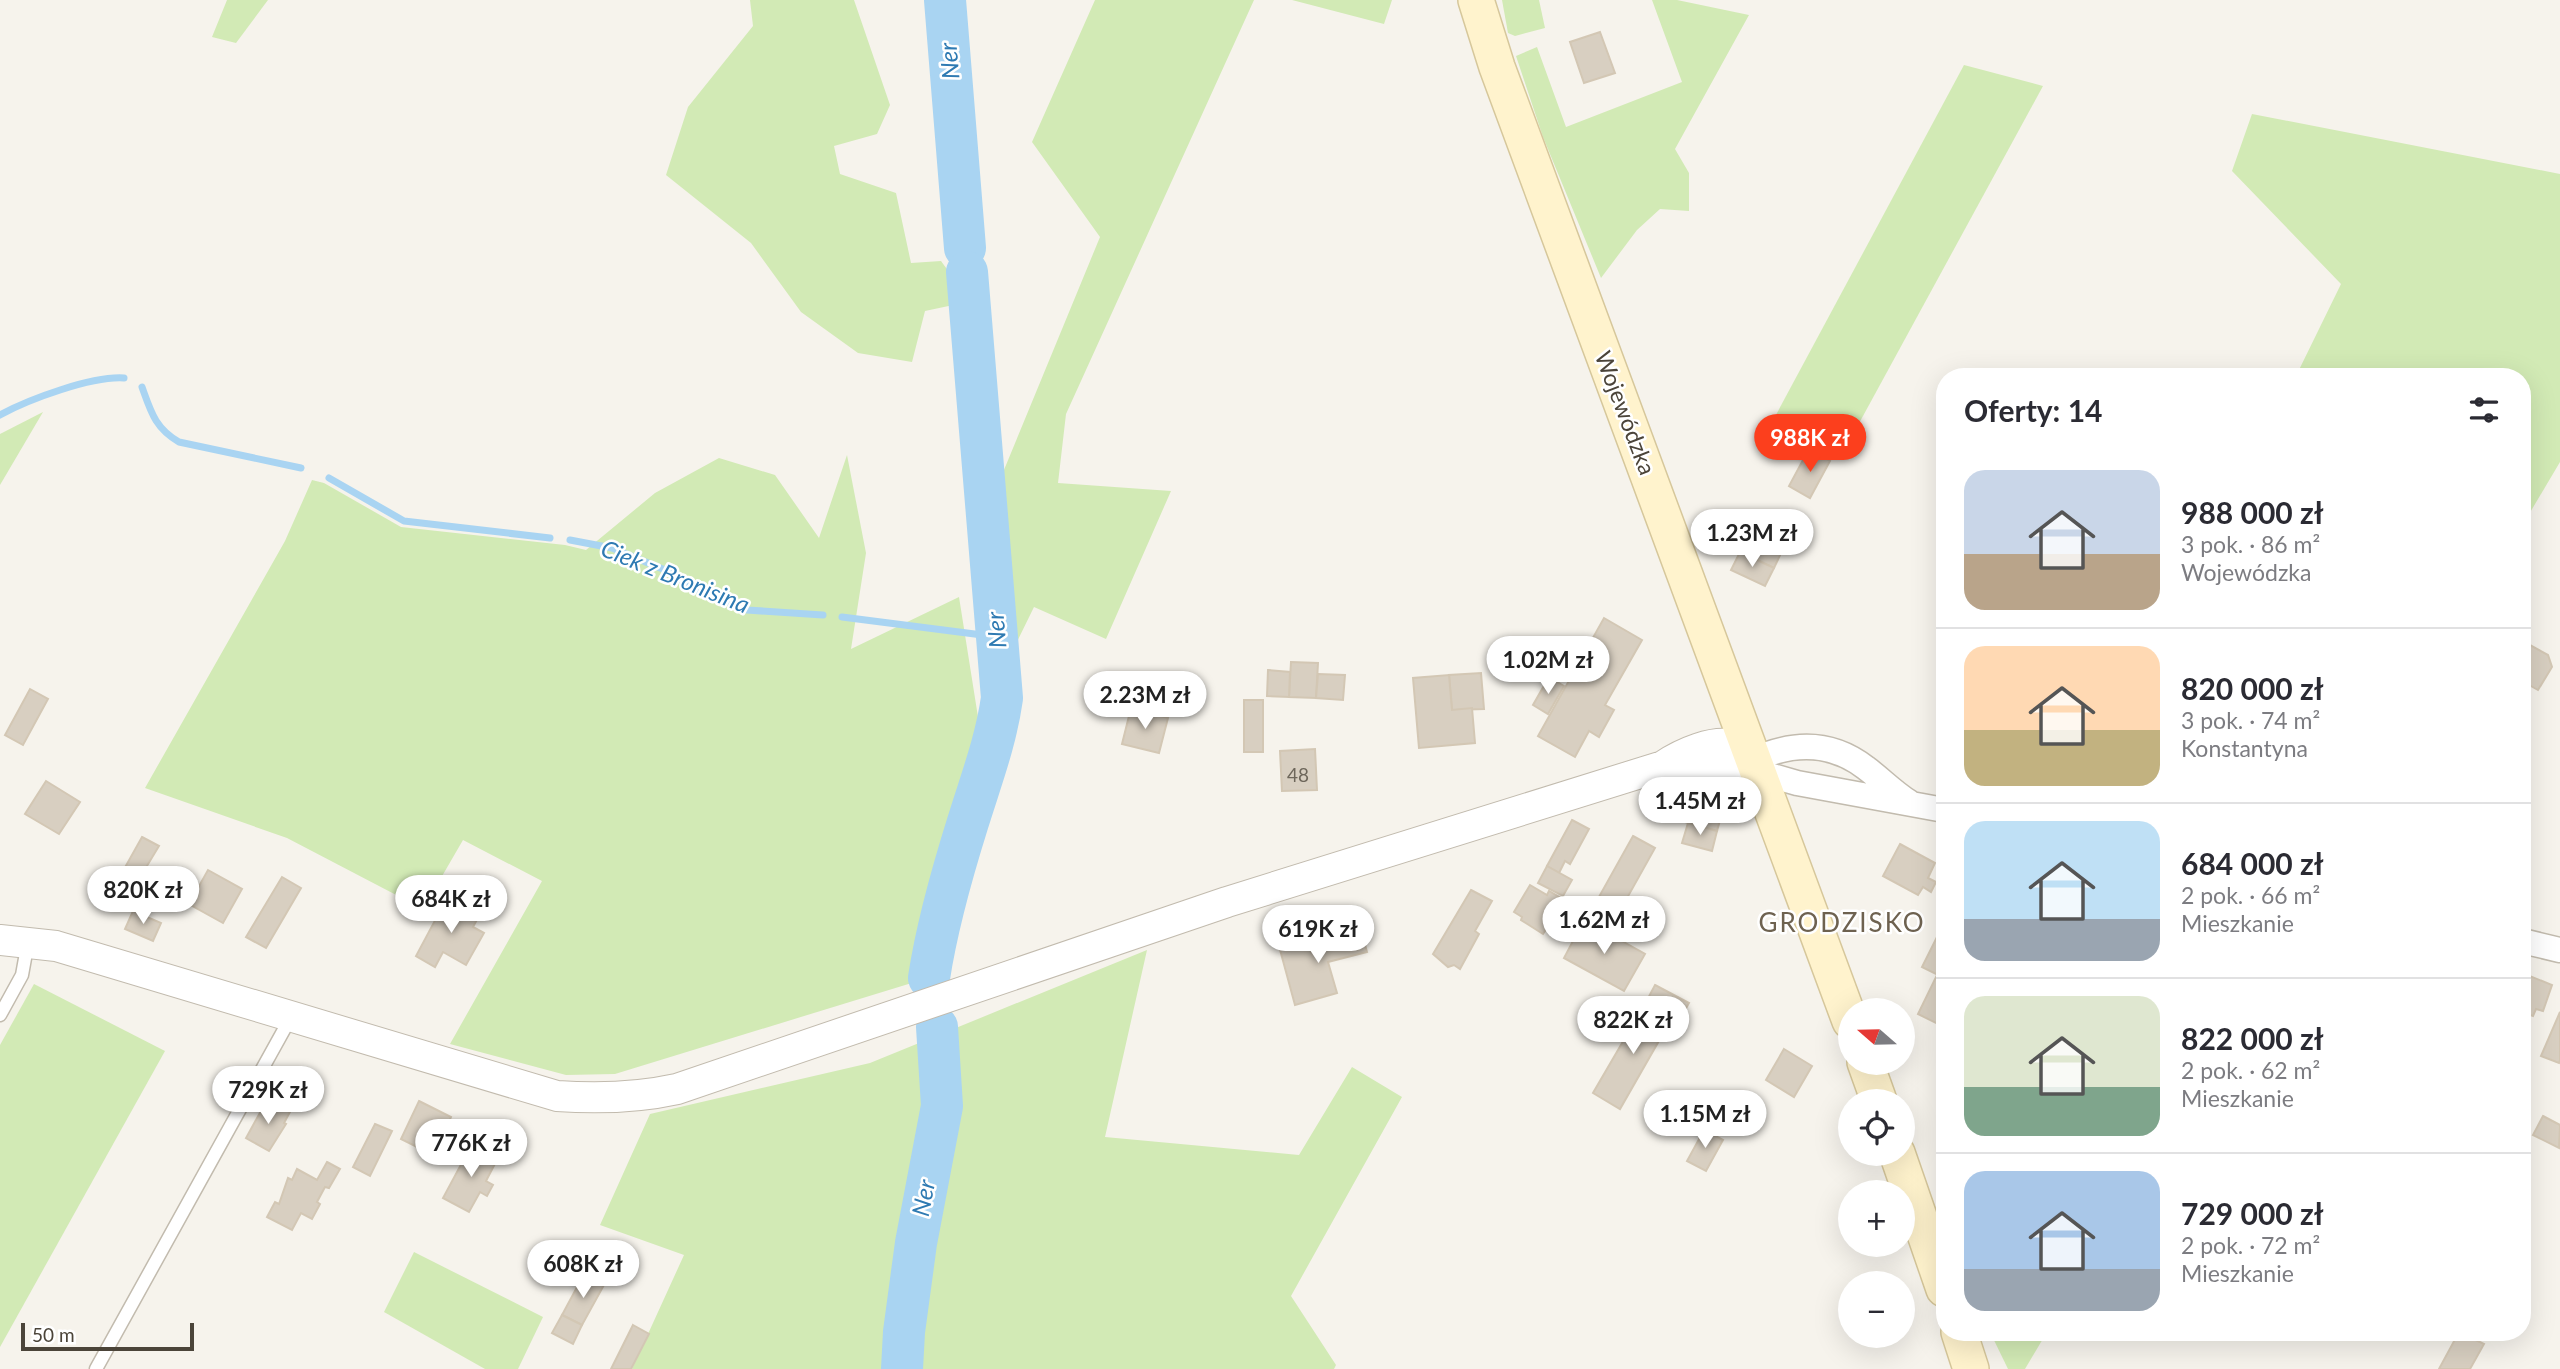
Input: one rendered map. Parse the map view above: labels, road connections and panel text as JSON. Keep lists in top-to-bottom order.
{
  "streets": {
    "main road": ["Wojewódzka"]
  },
  "districts": ["GRODZISKO"],
  "water": ["Ner", "Ciek z Bronisina"],
  "house_numbers": ["48"],
  "scale_bar": "50 m",
  "north": "left",
  "page": {
    "heading": "Oferty: 14",
    "price": [
      "988K zł",
      "1.23M zł",
      "1.02M zł",
      "2.23M zł",
      "1.45M zł",
      "820K zł",
      "684K zł",
      "1.62M zł",
      "619K zł",
      "822K zł",
      "729K zł",
      "1.15M zł",
      "776K zł",
      "608K zł"
    ],
    "list": [
      {
        "name": "988 000 zł",
        "note": "3 pok. · 86 m² · Wojewódzka"
      },
      {
        "name": "820 000 zł",
        "note": "3 pok. · 74 m² · Konstantyna"
      },
      {
        "name": "684 000 zł",
        "note": "2 pok. · 66 m² · Mieszkanie"
      },
      {
        "name": "822 000 zł",
        "note": "2 pok. · 62 m² · Mieszkanie"
      },
      {
        "name": "729 000 zł",
        "note": "2 pok. · 72 m² · Mieszkanie"
      }
    ],
    "map_buttons": ["+", "−"],
    "scale": "50 m"
  }
}
